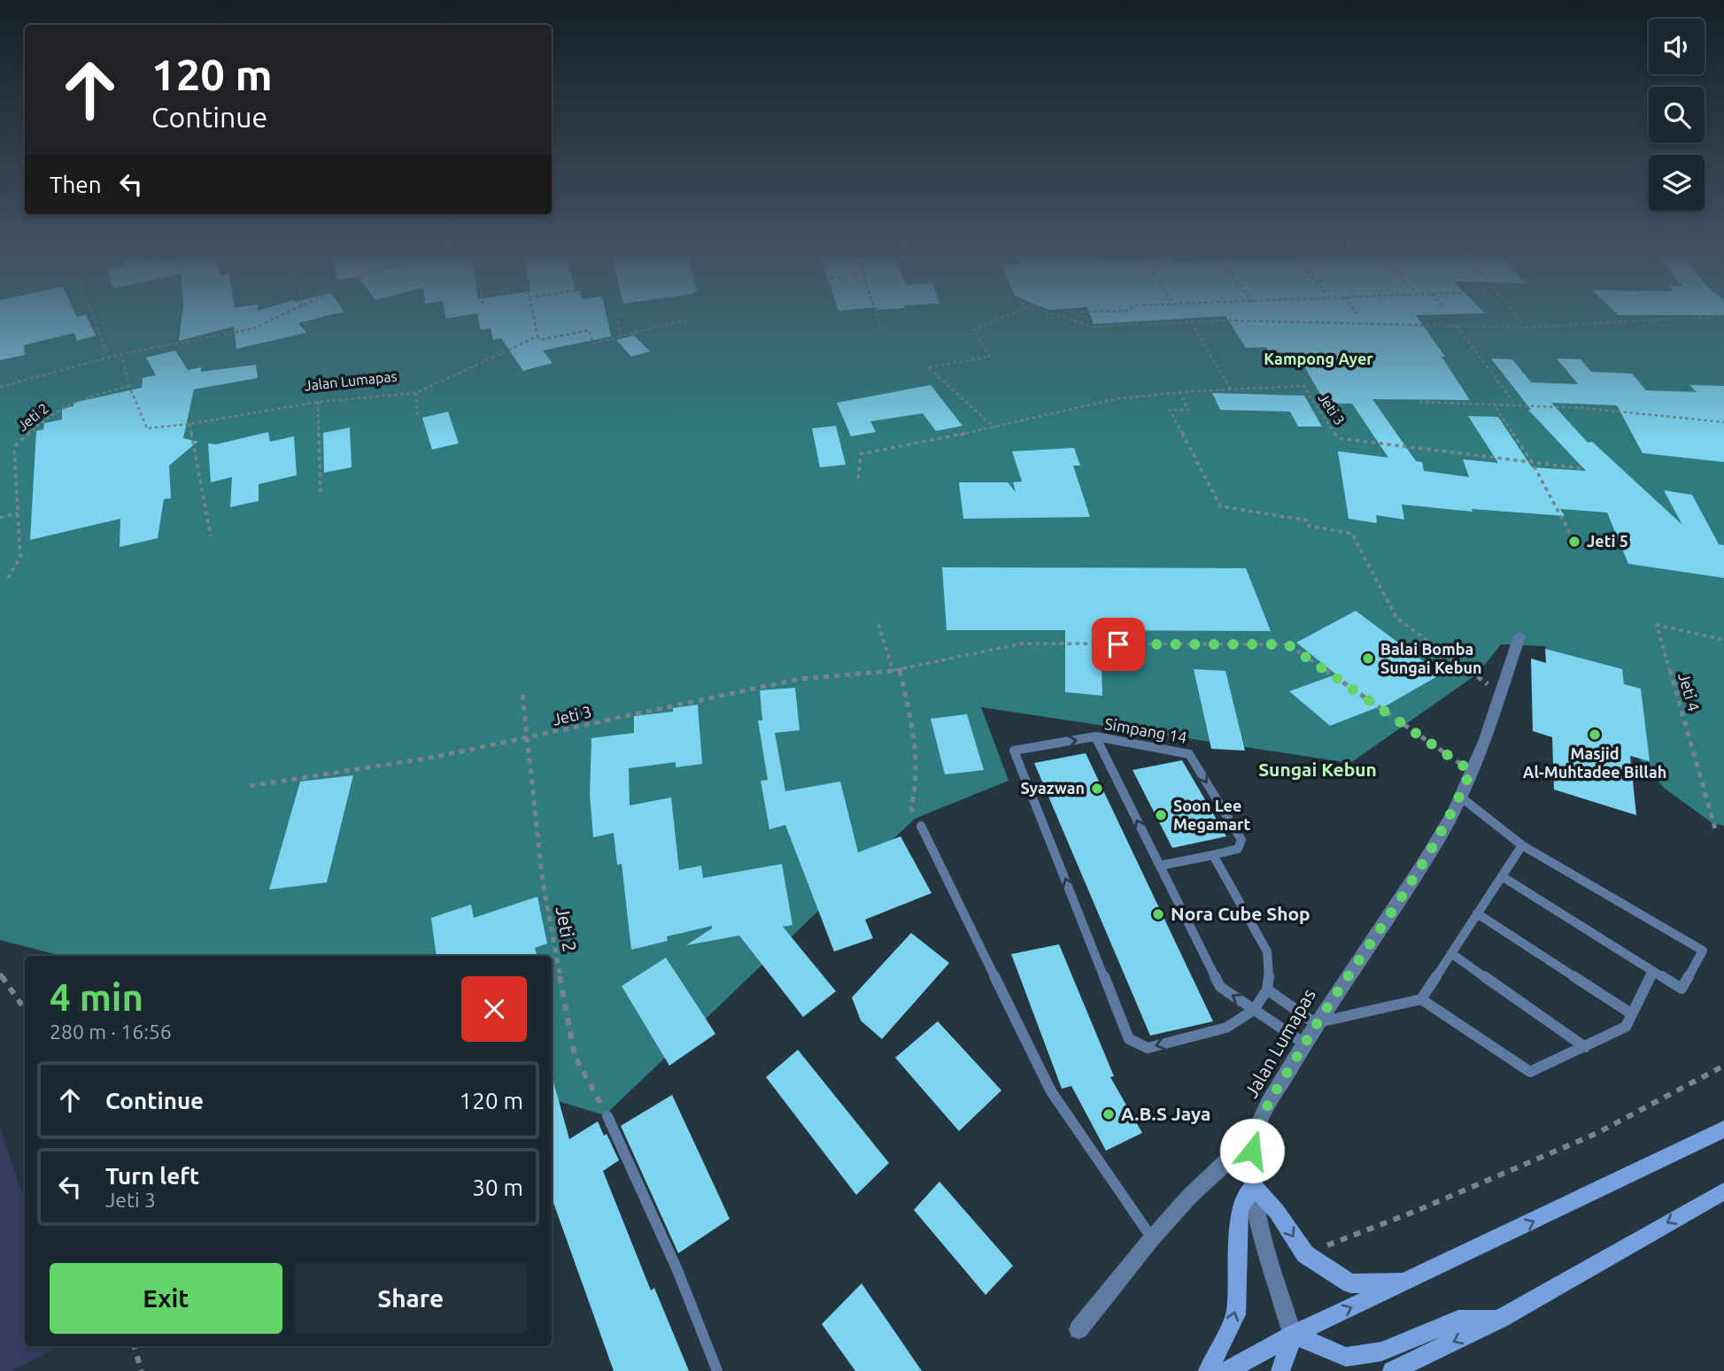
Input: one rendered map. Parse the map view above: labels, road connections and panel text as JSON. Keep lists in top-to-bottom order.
{
  "streets": {
    "street": ["Jalan Lumapas"],
    "lane": ["Simpang 14"],
    "path": ["Jeti 3", "Jeti 2", "Jeti 4"]
  },
  "crossings": [
    ["Jalan Lumapas", "Jeti 3"],
    ["Jalan Lumapas", "Jeti 2"],
    ["Jalan Lumapas", "Simpang 14"],
    ["Jeti 3", "Jeti 2"]
  ],
  "districts": ["Kampong Ayer", "Sungai Kebun"],
  "places": [
    "Jeti 5",
    "Balai Bomba Sungai Kebun",
    "Masjid Al-Muhtadee Billah",
    "Syazwan",
    "Soon Lee Megamart",
    "Nora Cube Shop",
    "A.B.S Jaya"
  ],
  "page": {
    "turn": ["120 m", "Continue"],
    "then": "Then",
    "heading": ["4 min", "280 m · 16:56"],
    "list": [
      {
        "name": "Continue",
        "value": "120 m"
      },
      {
        "name": "Turn left",
        "note": "Jeti 3",
        "value": "30 m"
      }
    ],
    "buttons": ["Exit", "Share"]
  }
}
